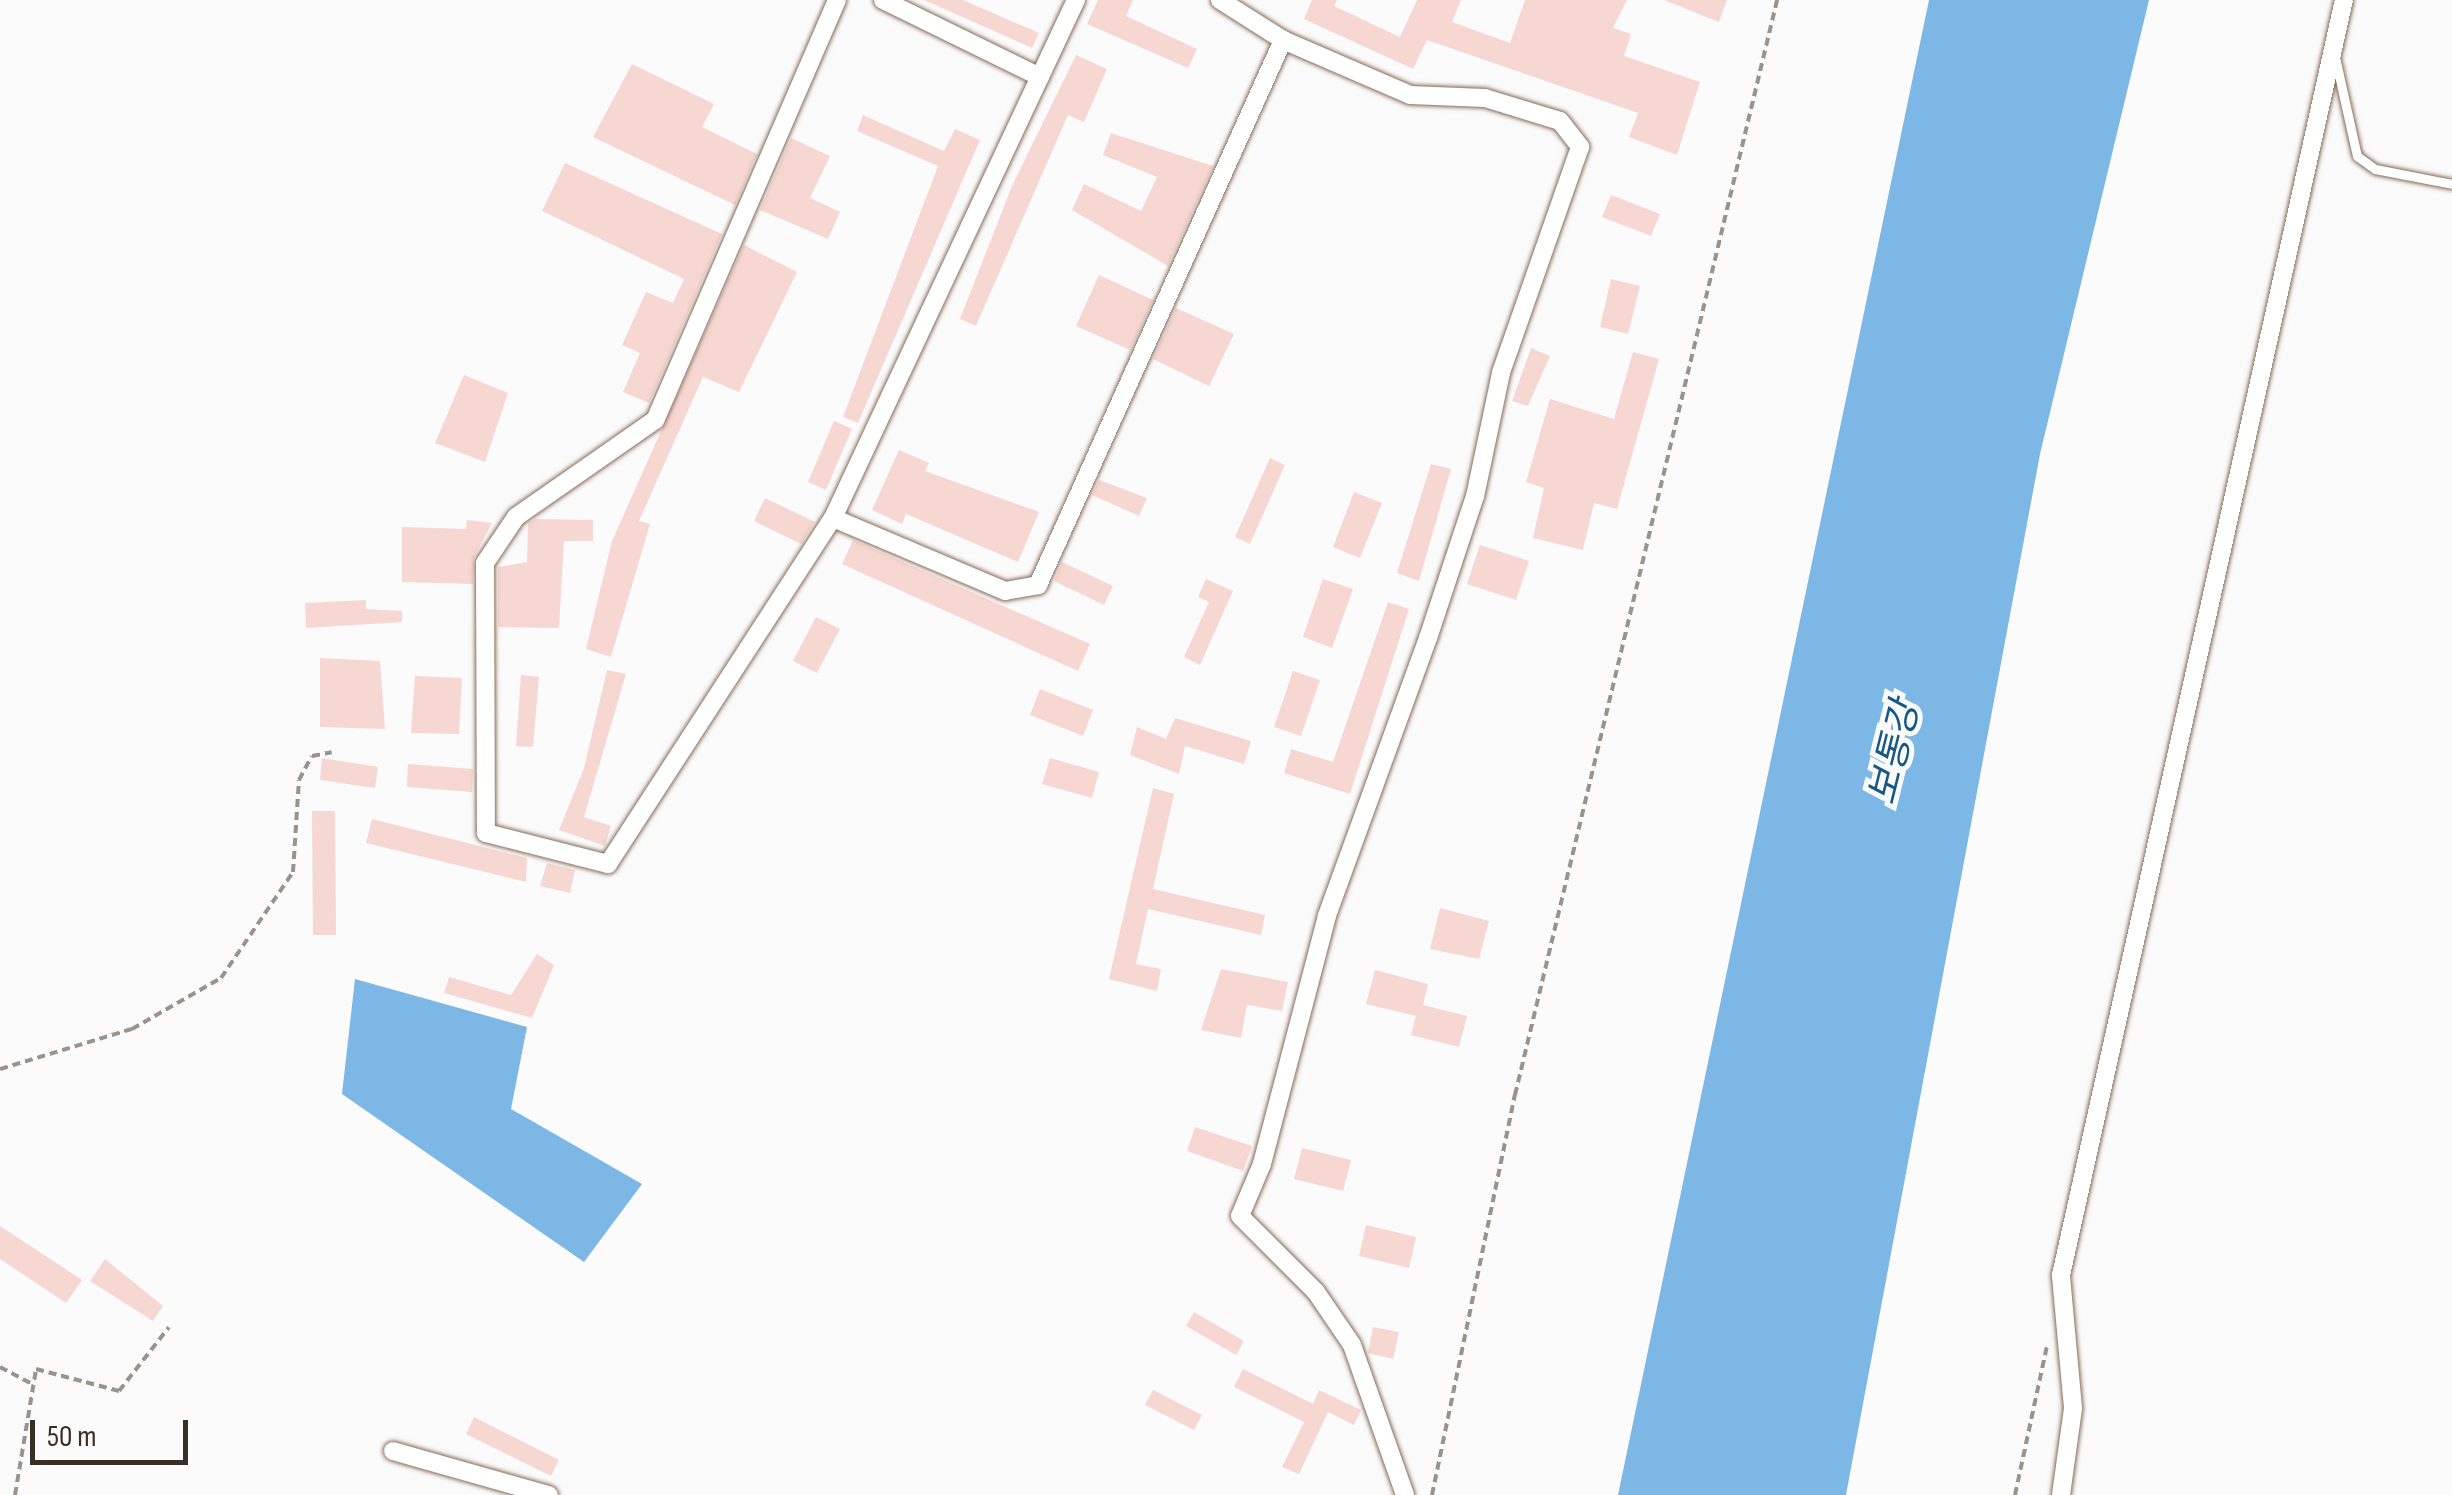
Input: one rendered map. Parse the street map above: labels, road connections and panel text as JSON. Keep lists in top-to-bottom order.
{
  "water": ["보통강"],
  "scale_bar": "50 m"
}
